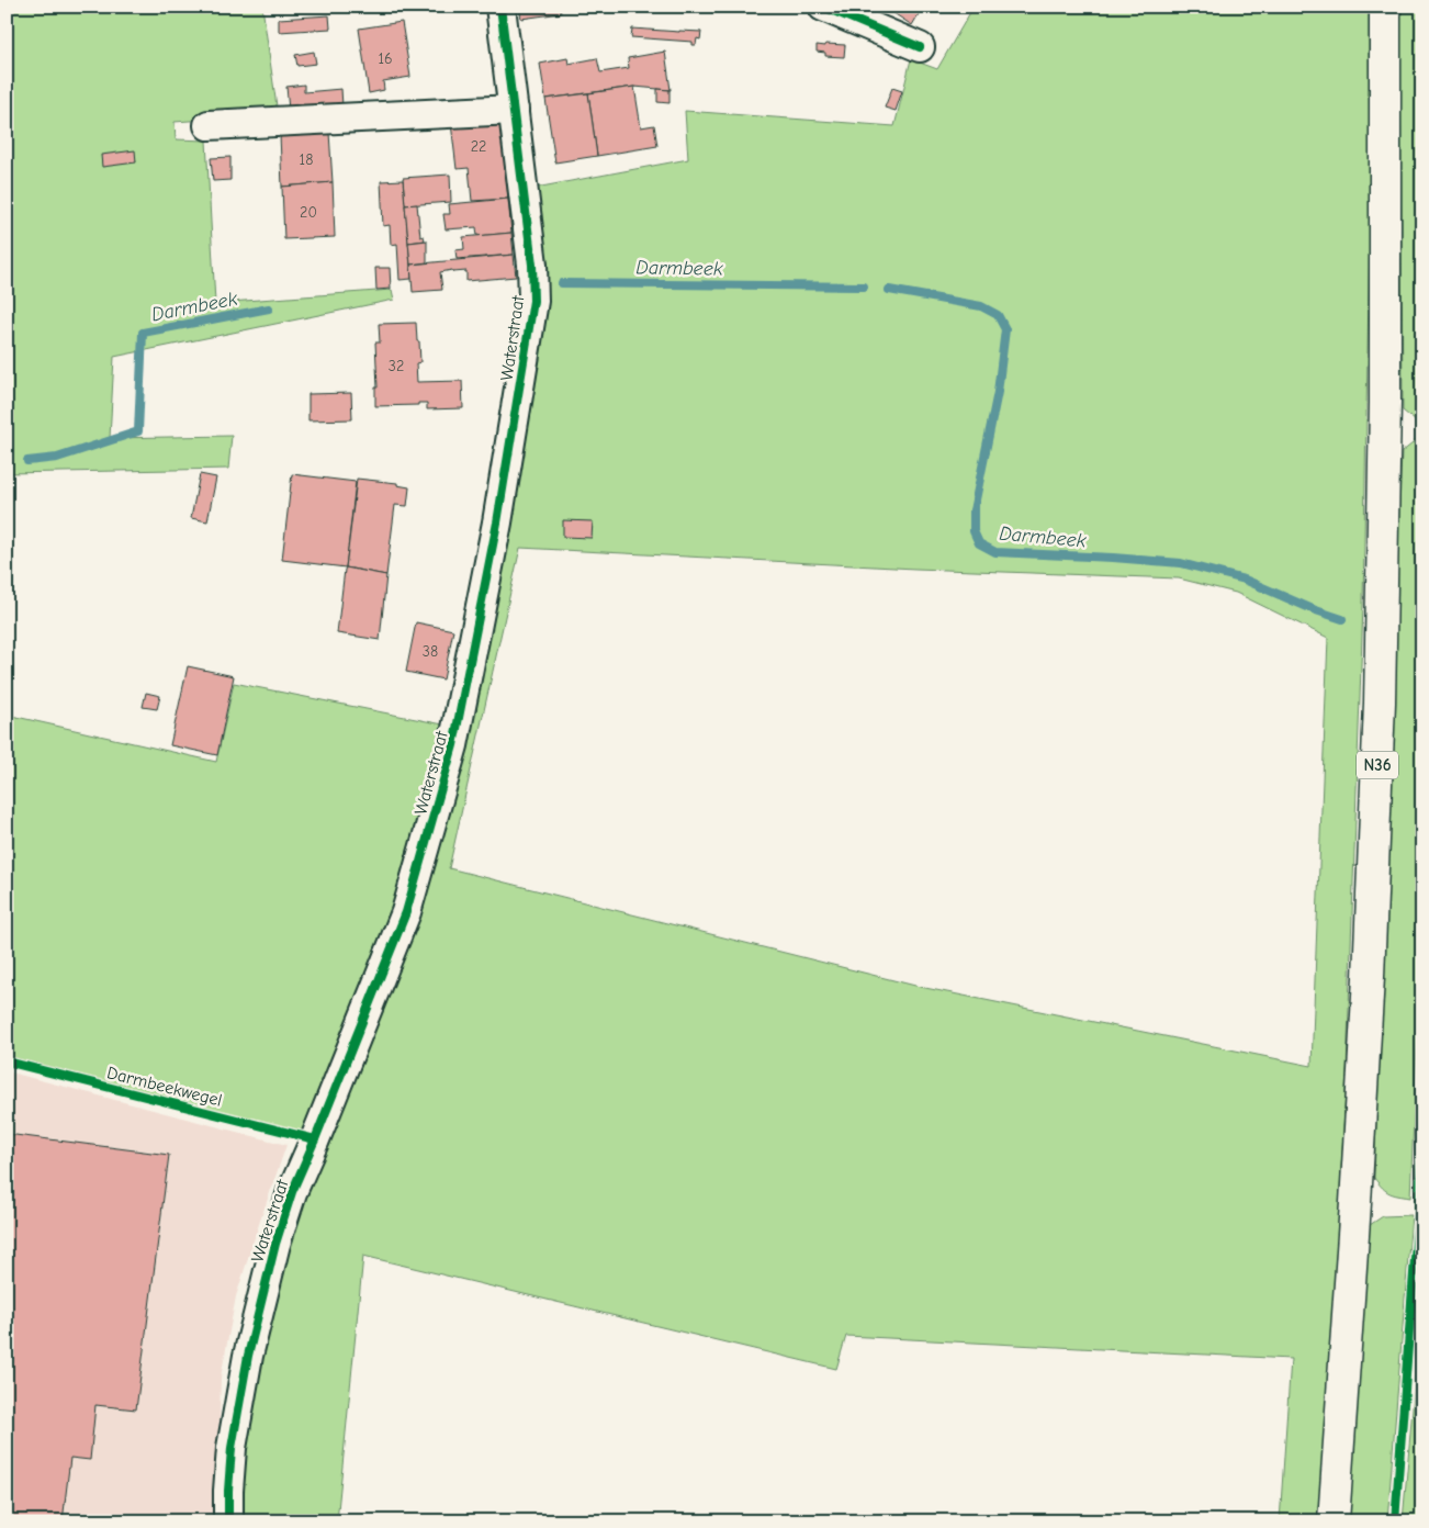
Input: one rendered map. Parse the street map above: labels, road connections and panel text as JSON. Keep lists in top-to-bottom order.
{
  "streets": {
    "main road": ["N36"],
    "street": ["Waterstraat"],
    "cycle path": ["Darmbeekwegel"]
  },
  "water": ["Darmbeek"],
  "house_numbers": [
    "16",
    "22",
    "18",
    "20",
    "32",
    "38"
  ]
}
